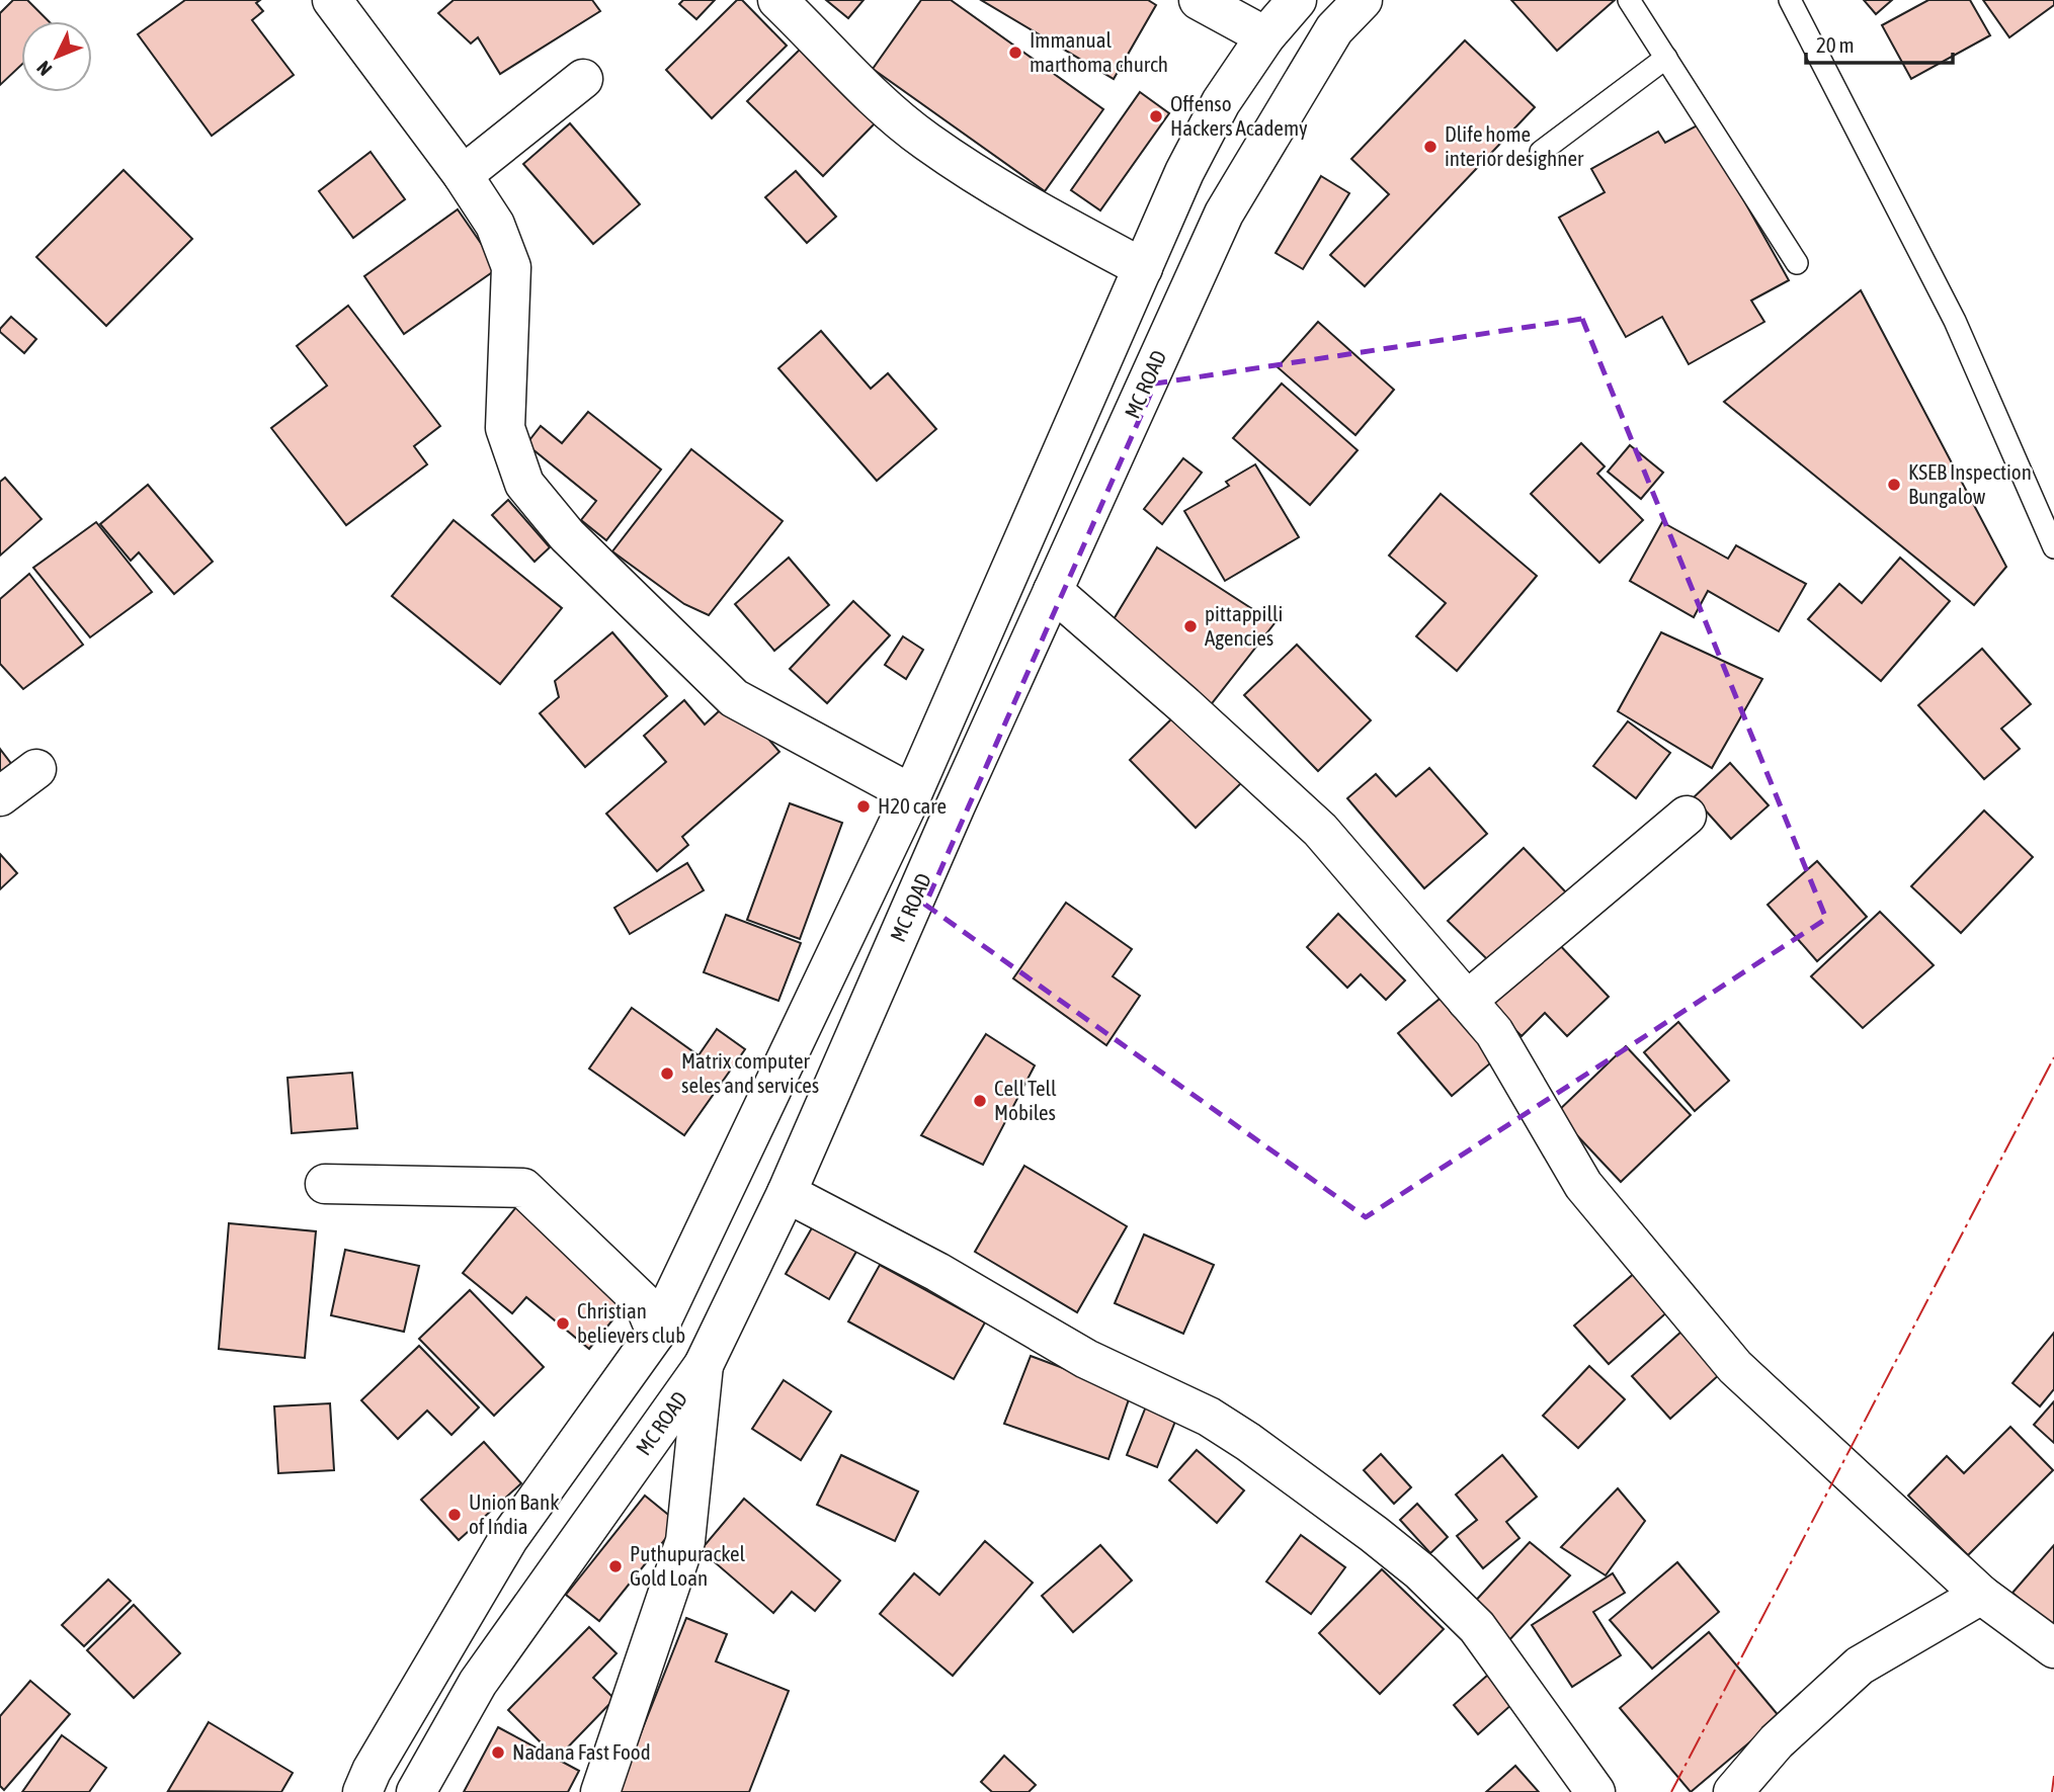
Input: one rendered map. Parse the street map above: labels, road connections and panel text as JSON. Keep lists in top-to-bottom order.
{
  "streets": {
    "street": ["MC ROAD"]
  },
  "places": [
    "Immanual marthoma church",
    "Offenso Hackers Academy",
    "Dlife home interior desighner",
    "KSEB Inspection Bungalow",
    "pittappilli Agencies",
    "H20 care",
    "Matrix computer seles and services",
    "Cell Tell Mobiles",
    "Christian believers club",
    "Union Bank of India",
    "Puthupurackel Gold Loan",
    "Nadana Fast Food"
  ],
  "scale_bar": "20 m",
  "north": "bottom left"
}
